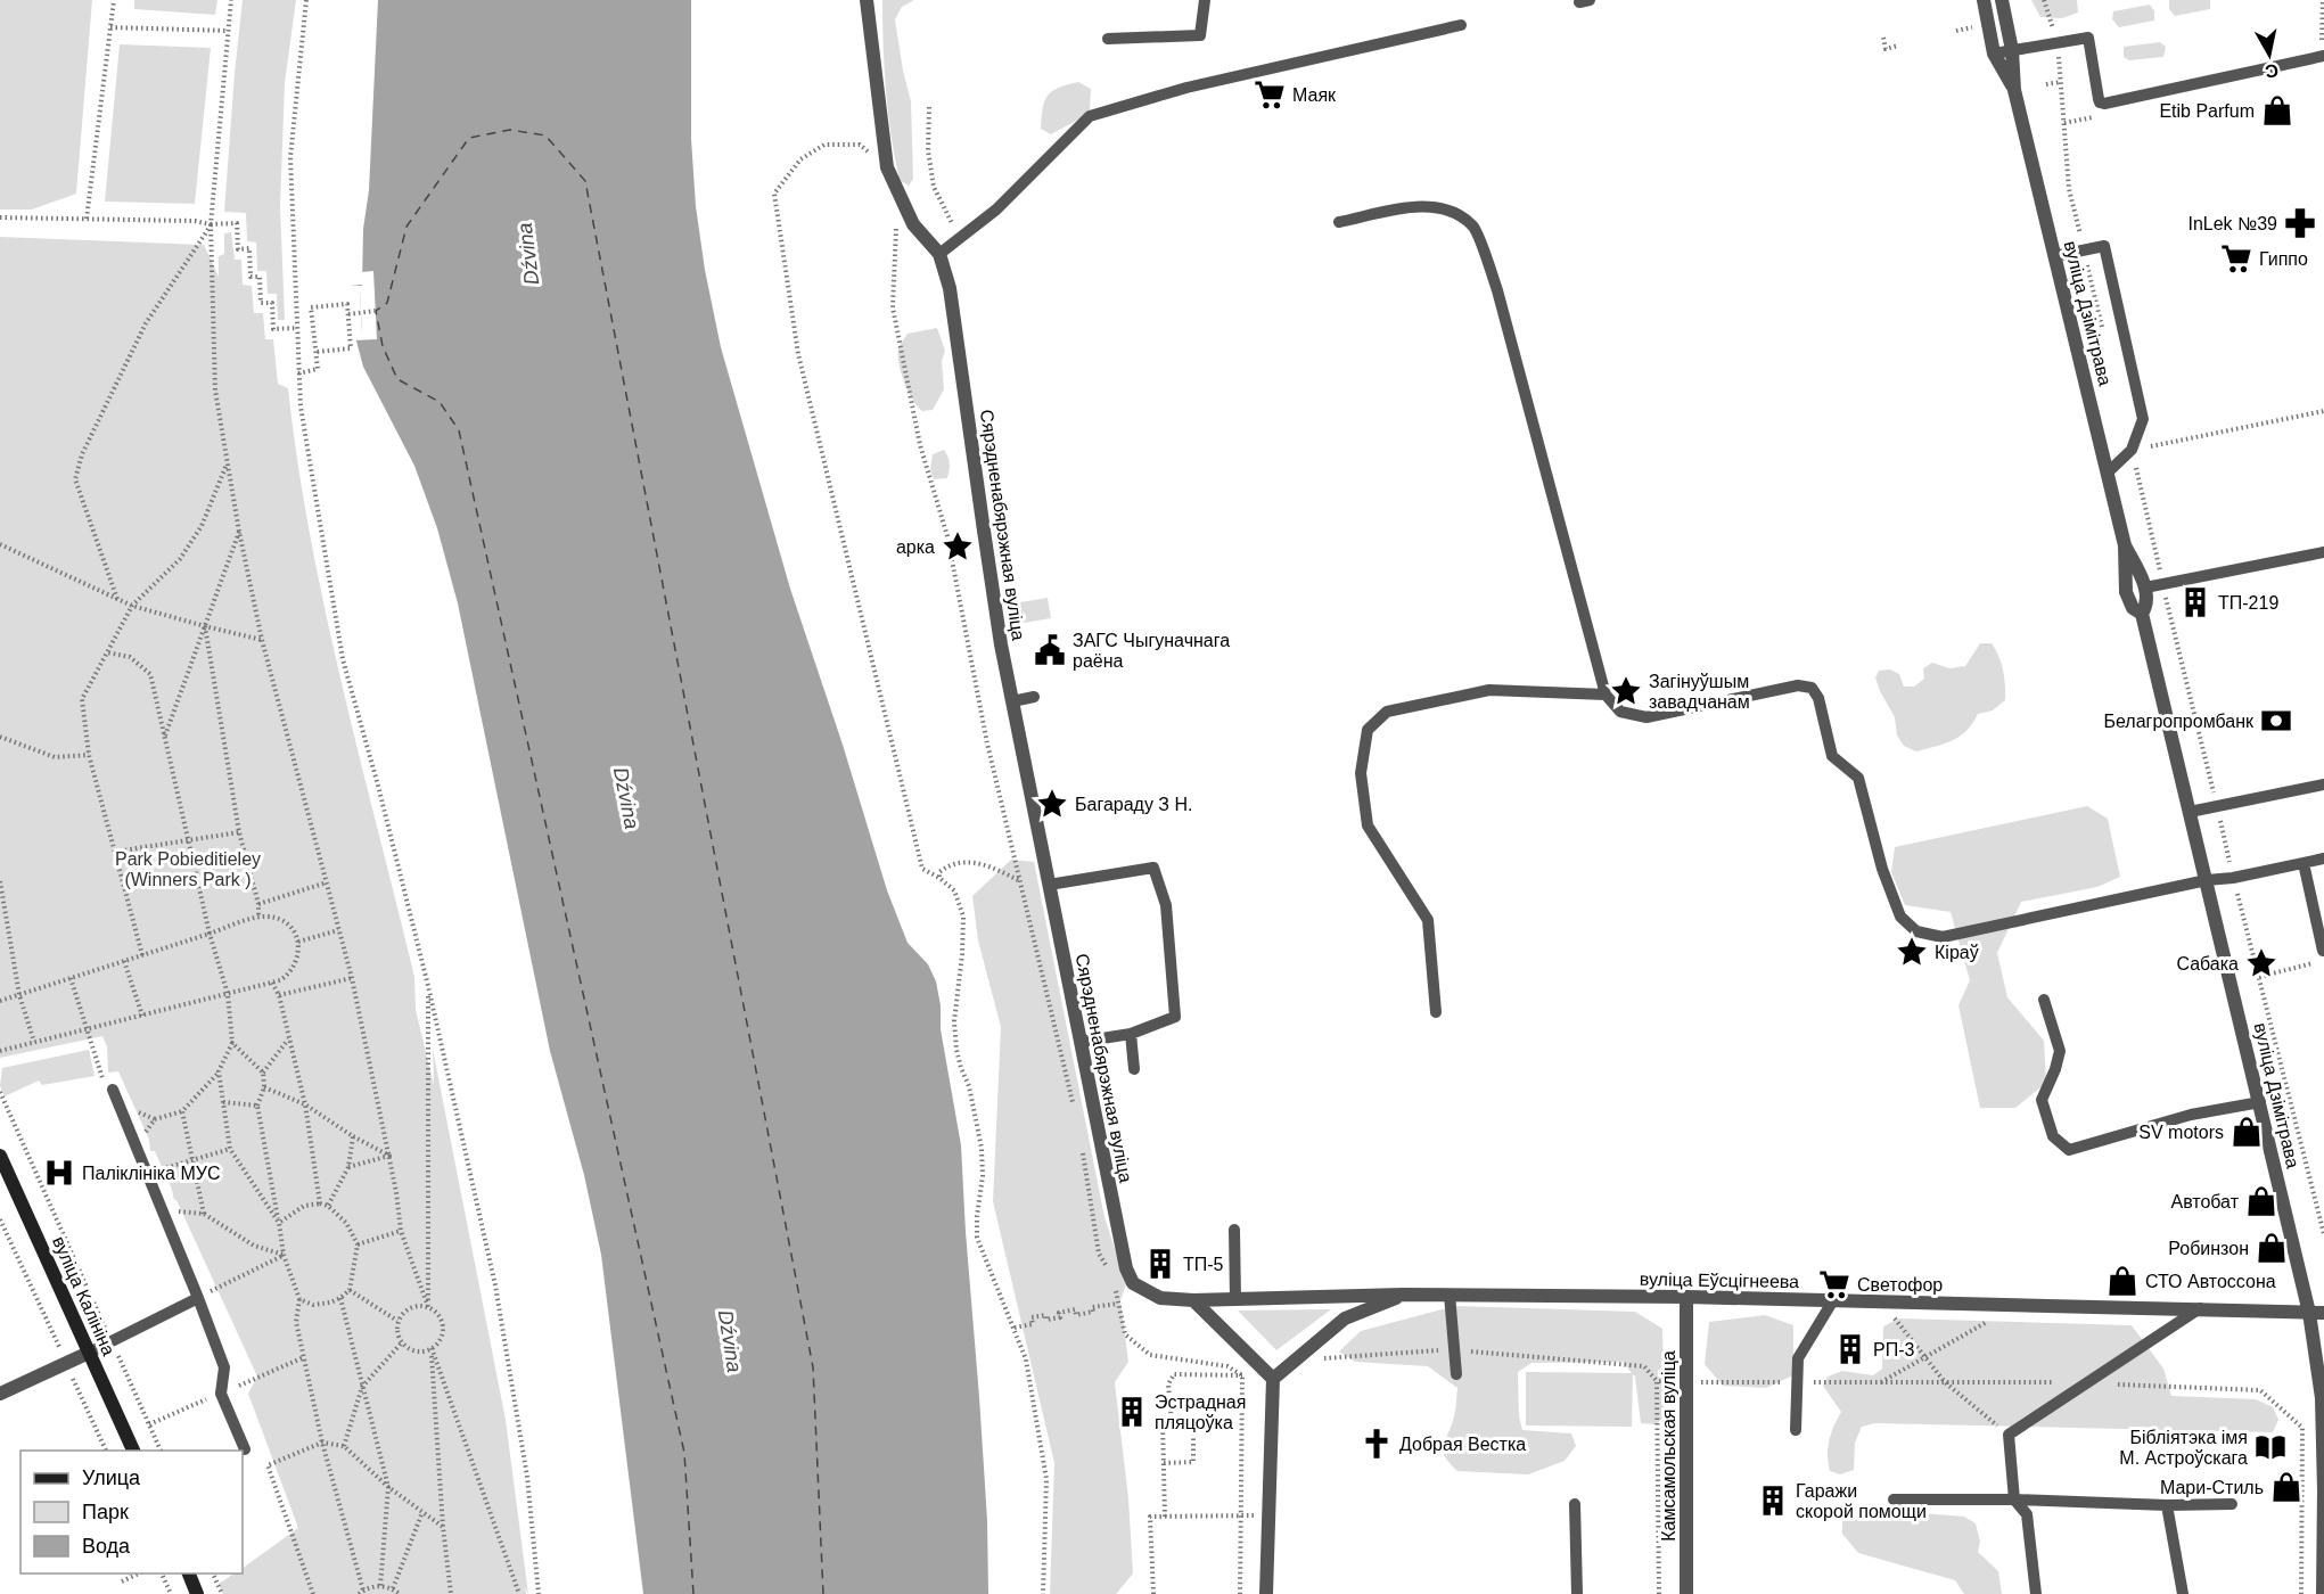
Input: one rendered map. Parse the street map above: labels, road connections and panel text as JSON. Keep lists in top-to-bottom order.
{
  "streets": {
    "street": [
      "вуліца Дзімітрава",
      "Сярэдненабярэжная вуліца",
      "вуліца Еўсцігнеева",
      "вуліца Калініна",
      "Камсамольская вуліца"
    ]
  },
  "crossings": [
    ["вуліца Дзімітрава", "вуліца Еўсцігнеева"],
    ["Сярэдненабярэжная вуліца", "вуліца Еўсцігнеева"],
    ["вуліца Еўсцігнеева", "Камсамольская вуліца"]
  ],
  "water": ["Dźvina"],
  "parks": ["Park Pobieditieley (Winners Park )"],
  "places": {
    "supermarket": ["Маяк", "Гиппо", "Светофор"],
    "shop": [
      "Etib Parfum",
      "SV motors",
      "Автобат",
      "Робинзон",
      "СТО Автоссона",
      "Мари-Стиль"
    ],
    "pharmacy": ["InLek №39"],
    "place": [
      "арка",
      "Загінуўшым завадчанам",
      "Багараду З Н.",
      "Кіраў",
      "Сабака"
    ],
    "building": [
      "ТП-219",
      "ТП-5",
      "РП-3",
      "Эстрадная пляцоўка",
      "Гаражи скорой помощи"
    ],
    "public building": ["ЗАГС Чыгуначнага раёна"],
    "bank": ["Белагропромбанк"],
    "hospital": ["Паліклініка МУС"],
    "church": ["Добрая Вестка"],
    "library": ["Бібліятэка імя М. Астроўскага"]
  },
  "legend": ["Улица", "Парк", "Вода"],
  "north": "bottom"
}
